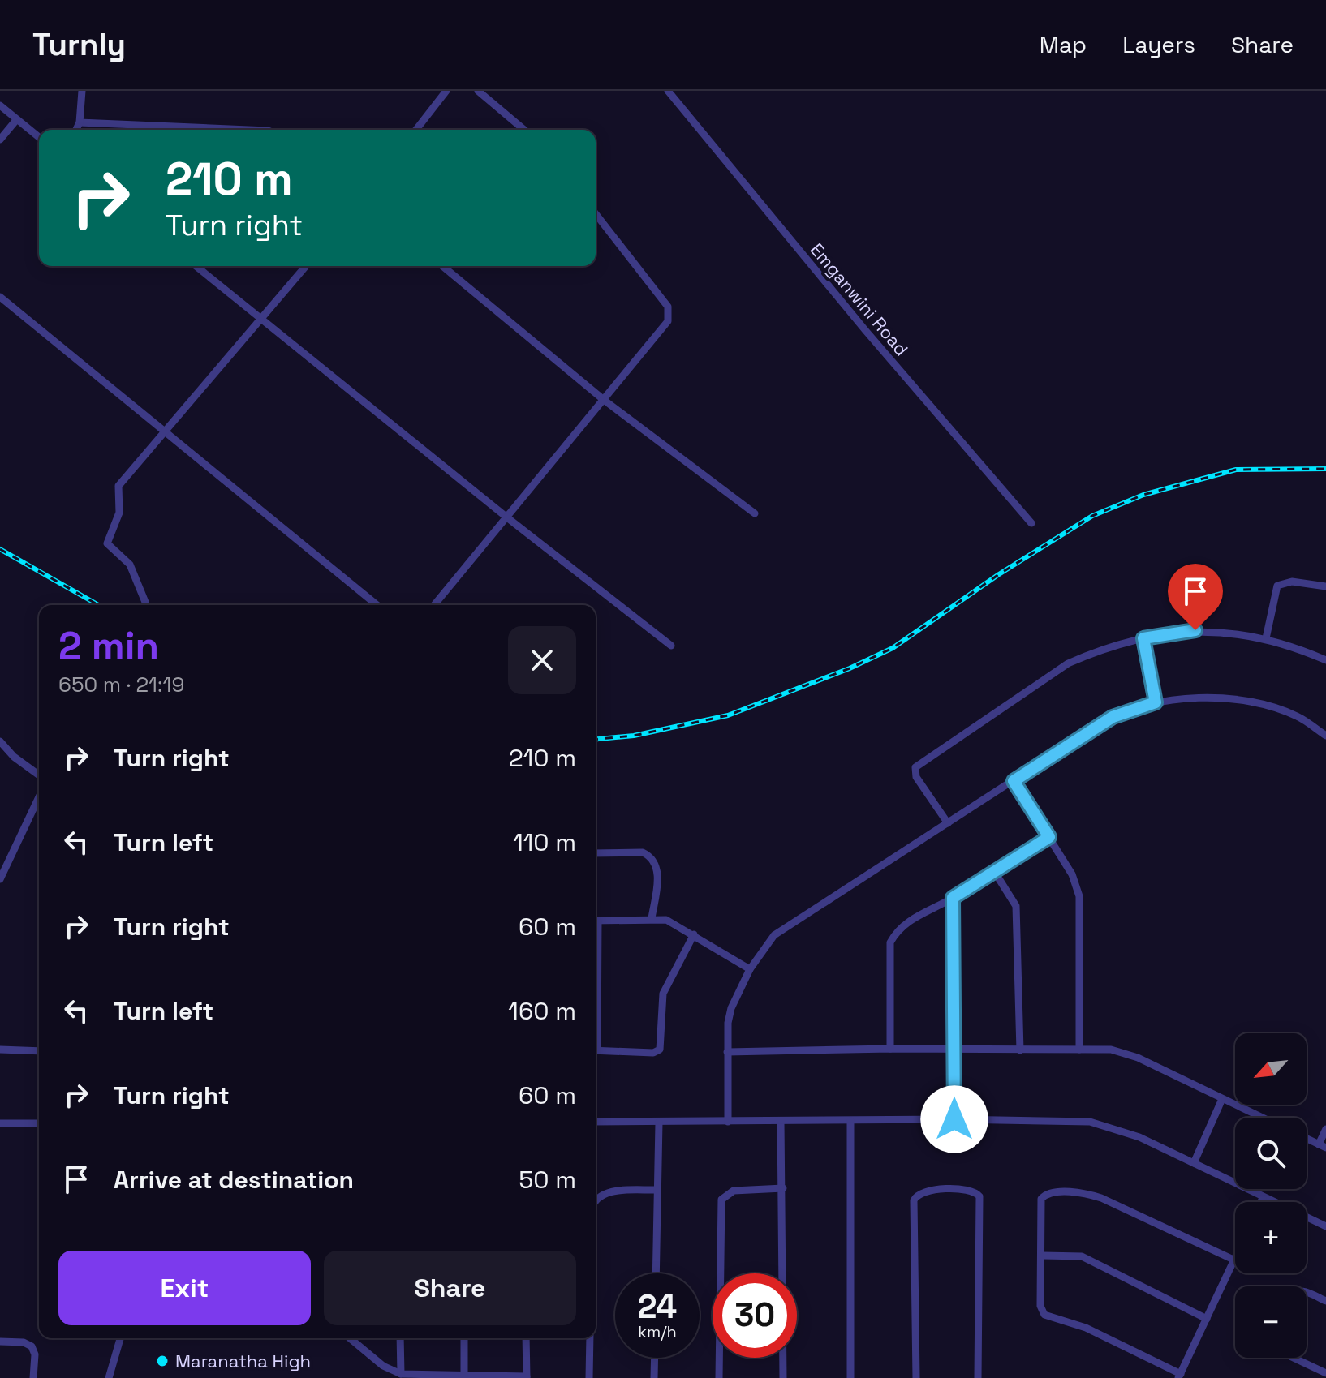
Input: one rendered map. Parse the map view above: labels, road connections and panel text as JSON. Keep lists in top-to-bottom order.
{
  "streets": {
    "street": ["Emganwini Road"]
  },
  "places": ["Maranatha High"],
  "north": "bottom left",
  "page": {
    "header": "Turnly",
    "nav": ["Map", "Layers", "Share"],
    "turn": ["210 m", "Turn right"],
    "heading": ["2 min", "650 m · 21:19"],
    "list": [
      {
        "name": "Turn right",
        "value": "210 m"
      },
      {
        "name": "Turn left",
        "value": "110 m"
      },
      {
        "name": "Turn right",
        "value": "60 m"
      },
      {
        "name": "Turn left",
        "value": "160 m"
      },
      {
        "name": "Turn right",
        "value": "60 m"
      },
      {
        "name": "Arrive at destination",
        "value": "50 m"
      }
    ],
    "map_buttons": ["+", "−"],
    "buttons": ["Exit", "Share"],
    "speed": "24 km/h",
    "limit": "30"
  }
}
